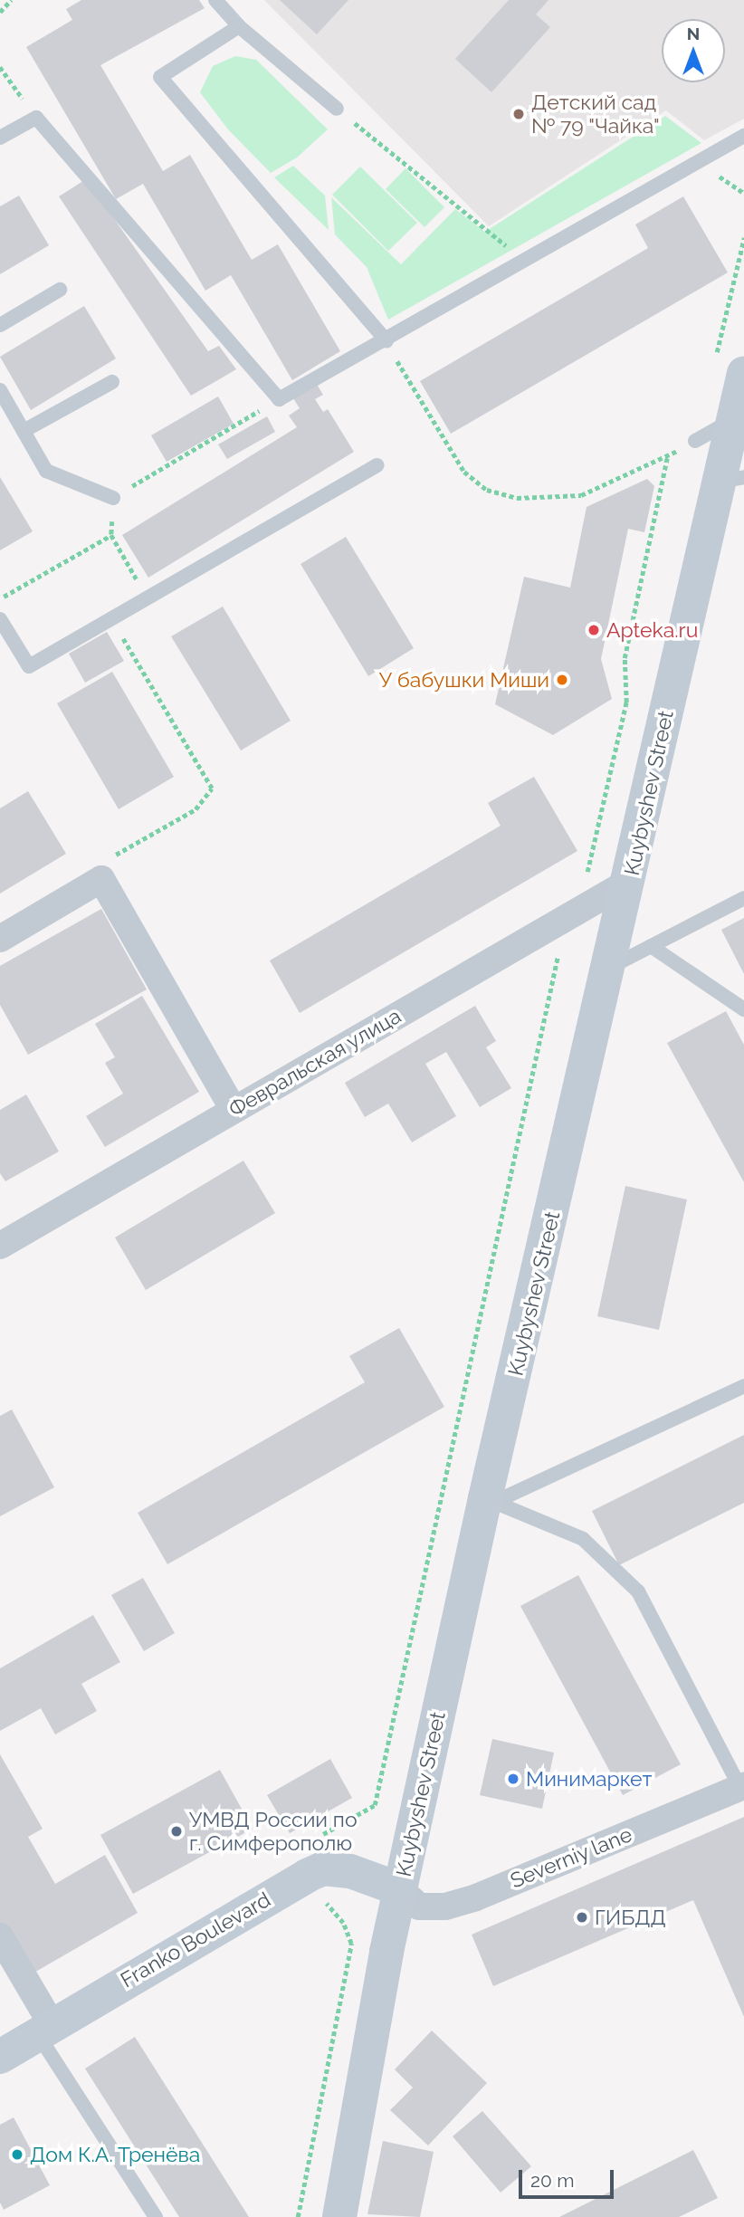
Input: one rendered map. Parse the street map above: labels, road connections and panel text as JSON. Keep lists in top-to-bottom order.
{
  "streets": {
    "main road": ["Kuybyshev Street", "Franko Boulevard"],
    "street": ["Февральская улица", "Severniy lane"]
  },
  "crossings": [
    ["Kuybyshev Street", "Февральская улица"],
    ["Kuybyshev Street", "Severniy lane"],
    ["Kuybyshev Street", "Franko Boulevard"],
    ["Severniy lane", "Franko Boulevard"]
  ],
  "places": [
    "Детский сад № 79 \"Чайка\"",
    "Apteka.ru",
    "У бабушки Миши",
    "Минимаркет",
    "УМВД России по г. Симферополю",
    "ГИБДД",
    "Дом К.А. Тренёва"
  ],
  "scale_bar": "20 m",
  "north": "top"
}
